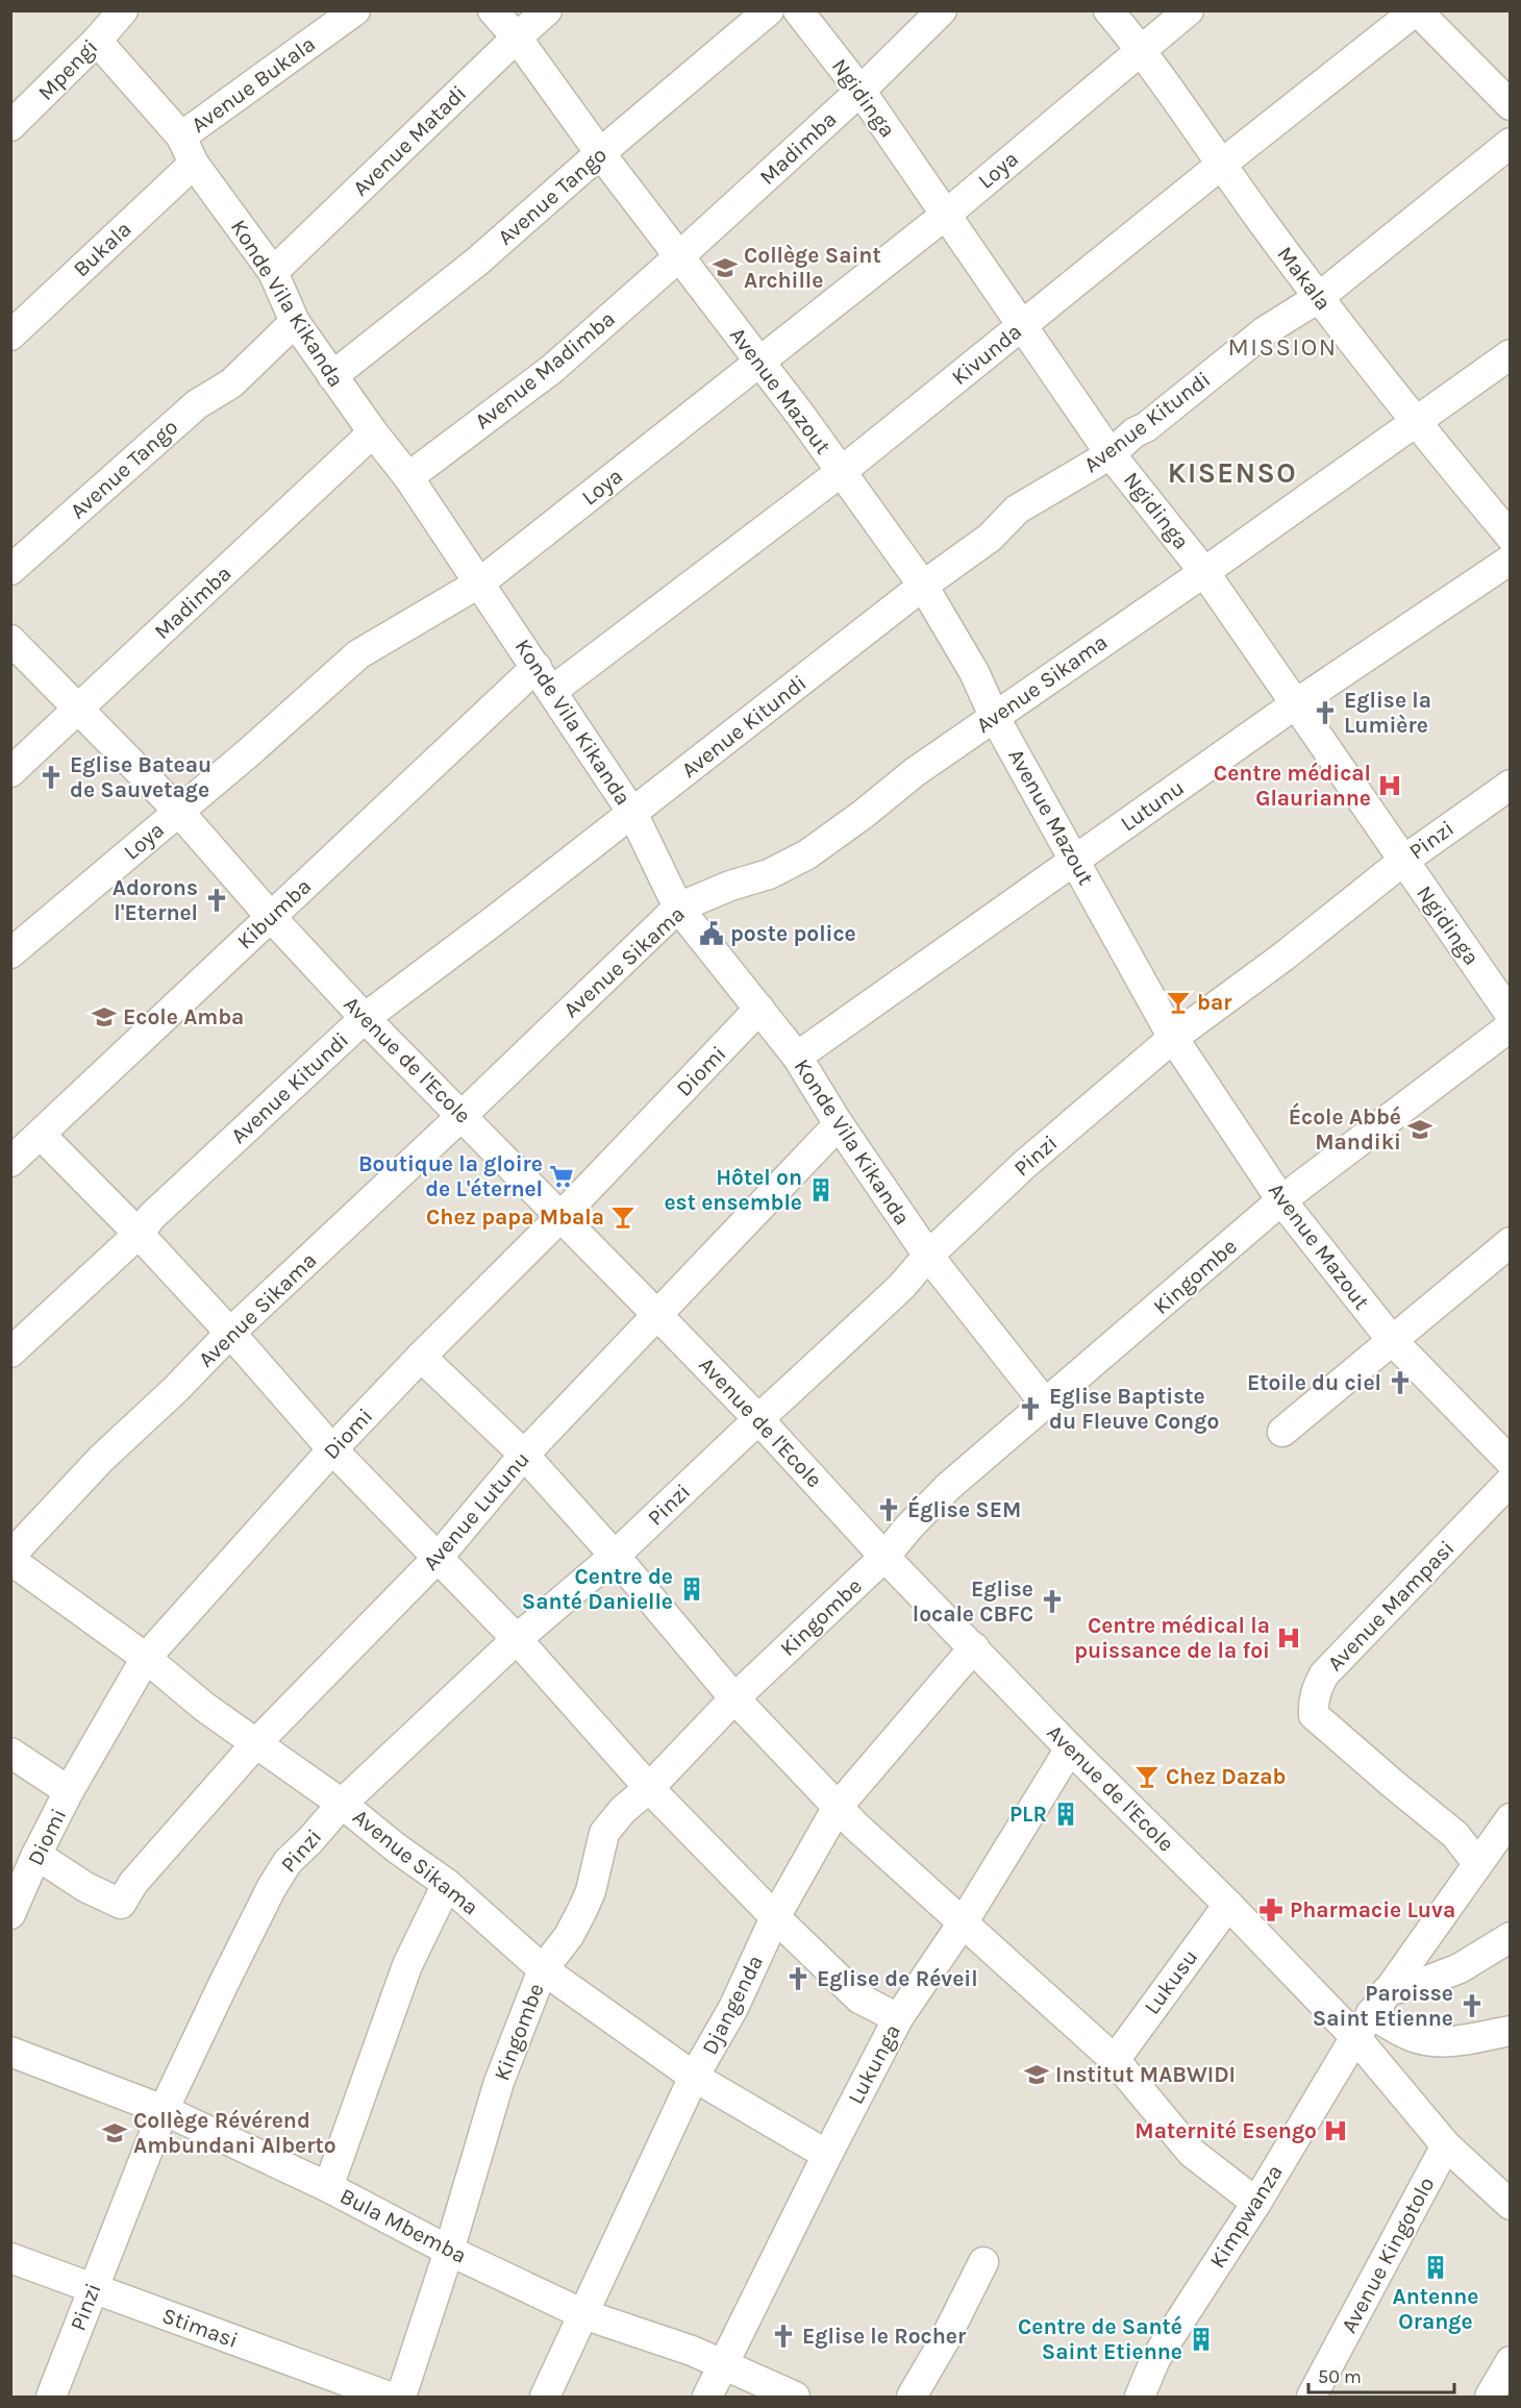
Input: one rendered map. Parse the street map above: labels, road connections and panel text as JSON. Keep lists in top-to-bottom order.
{
  "streets": {
    "street": [
      "Mpengi",
      "Avenue Bukala",
      "Ngidinga",
      "Avenue Matadi",
      "Madimba",
      "Loya",
      "Avenue Tango",
      "Bukala",
      "Makala",
      "Konde Vila Kikanda",
      "Kivunda",
      "Avenue Madimba",
      "Avenue Mazout",
      "Avenue Kitundi",
      "Avenue Sikama",
      "Lutunu",
      "Pinzi",
      "Kibumba",
      "Avenue de l'Ecole",
      "Diomi",
      "Kingombe",
      "Avenue Lutunu",
      "Avenue Mampasi",
      "Lukusu",
      "Djangenda",
      "Lukunga",
      "Kimpwanza",
      "Bula Mbemba",
      "Avenue Kingotolo",
      "Stimasi"
    ]
  },
  "crossings": [
    ["Mpengi", "Konde Vila Kikanda"],
    ["Avenue Bukala", "Konde Vila Kikanda"],
    ["Ngidinga", "Madimba"],
    ["Ngidinga", "Loya"],
    ["Ngidinga", "Kivunda"],
    ["Ngidinga", "Avenue Kitundi"],
    ["Ngidinga", "Avenue Sikama"],
    ["Ngidinga", "Lutunu"],
    ["Ngidinga", "Pinzi"],
    ["Avenue Matadi", "Konde Vila Kikanda"],
    ["Avenue Matadi", "Avenue Mazout"],
    ["Madimba", "Konde Vila Kikanda"],
    ["Madimba", "Avenue Madimba"],
    ["Madimba", "Avenue Mazout"],
    ["Madimba", "Avenue de l'Ecole"],
    ["Loya", "Makala"],
    ["Loya", "Konde Vila Kikanda"],
    ["Loya", "Avenue Mazout"],
    ["Loya", "Avenue de l'Ecole"],
    ["Avenue Tango", "Konde Vila Kikanda"],
    ["Avenue Tango", "Avenue Mazout"],
    ["Bukala", "Konde Vila Kikanda"],
    ["Makala", "Kivunda"],
    ["Makala", "Avenue Kitundi"],
    ["Makala", "Avenue Sikama"],
    ["Konde Vila Kikanda", "Kivunda"],
    ["Konde Vila Kikanda", "Avenue Madimba"],
    ["Konde Vila Kikanda", "Avenue Kitundi"],
    ["Konde Vila Kikanda", "Avenue Sikama"],
    ["Konde Vila Kikanda", "Lutunu"],
    ["Konde Vila Kikanda", "Pinzi"],
    ["Konde Vila Kikanda", "Kibumba"],
    ["Konde Vila Kikanda", "Diomi"],
    ["Konde Vila Kikanda", "Kingombe"],
    ["Konde Vila Kikanda", "Avenue Lutunu"],
    ["Kivunda", "Avenue Mazout"],
    ["Avenue Madimba", "Avenue Mazout"],
    ["Avenue Mazout", "Avenue Kitundi"],
    ["Avenue Mazout", "Avenue Sikama"],
    ["Avenue Mazout", "Lutunu"],
    ["Avenue Mazout", "Pinzi"],
    ["Avenue Mazout", "Kingombe"],
    ["Avenue Kitundi", "Avenue de l'Ecole"],
    ["Avenue Sikama", "Pinzi"],
    ["Avenue Sikama", "Avenue de l'Ecole"],
    ["Avenue Sikama", "Diomi"],
    ["Avenue Sikama", "Kingombe"],
    ["Avenue Sikama", "Avenue Lutunu"],
    ["Avenue Sikama", "Djangenda"],
    ["Avenue Sikama", "Lukunga"],
    ["Pinzi", "Avenue de l'Ecole"],
    ["Pinzi", "Bula Mbemba"],
    ["Pinzi", "Stimasi"],
    ["Kibumba", "Avenue de l'Ecole"],
    ["Avenue de l'Ecole", "Diomi"],
    ["Avenue de l'Ecole", "Kingombe"],
    ["Avenue de l'Ecole", "Avenue Lutunu"],
    ["Avenue de l'Ecole", "Lukusu"],
    ["Avenue de l'Ecole", "Djangenda"],
    ["Avenue de l'Ecole", "Lukunga"],
    ["Avenue de l'Ecole", "Kimpwanza"],
    ["Avenue de l'Ecole", "Avenue Kingotolo"],
    ["Diomi", "Avenue Lutunu"],
    ["Kingombe", "Bula Mbemba"],
    ["Avenue Mampasi", "Kimpwanza"],
    ["Djangenda", "Bula Mbemba"],
    ["Lukunga", "Bula Mbemba"]
  ],
  "districts": ["MISSION", "KISENSO"],
  "places": {
    "school or university": [
      "Collège Saint Archille",
      "Ecole Amba",
      "École Abbé Mandiki",
      "Institut MABWIDI",
      "Collège Révérend Ambundani Alberto"
    ],
    "church": [
      "Eglise la Lumière",
      "Eglise Bateau de Sauvetage",
      "Adorons l'Eternel",
      "Etoile du ciel",
      "Eglise Baptiste du Fleuve Congo",
      "Église SEM",
      "Eglise locale CBFC",
      "Eglise de Réveil",
      "Paroisse Saint Etienne",
      "Eglise le Rocher"
    ],
    "hospital": ["Centre médical Glaurianne", "Centre médical la puissance de la foi", "Maternité Esengo"],
    "public building": ["poste police"],
    "bar": ["bar", "Chez papa Mbala", "Chez Dazab"],
    "supermarket": ["Boutique la gloire de L'éternel"],
    "building": [
      "Hôtel on est ensemble",
      "Centre de Santé Danielle",
      "PLR",
      "Antenne Orange",
      "Centre de Santé Saint Etienne"
    ],
    "pharmacy": ["Pharmacie Luva"]
  },
  "scale_bar": "50 m"
}
